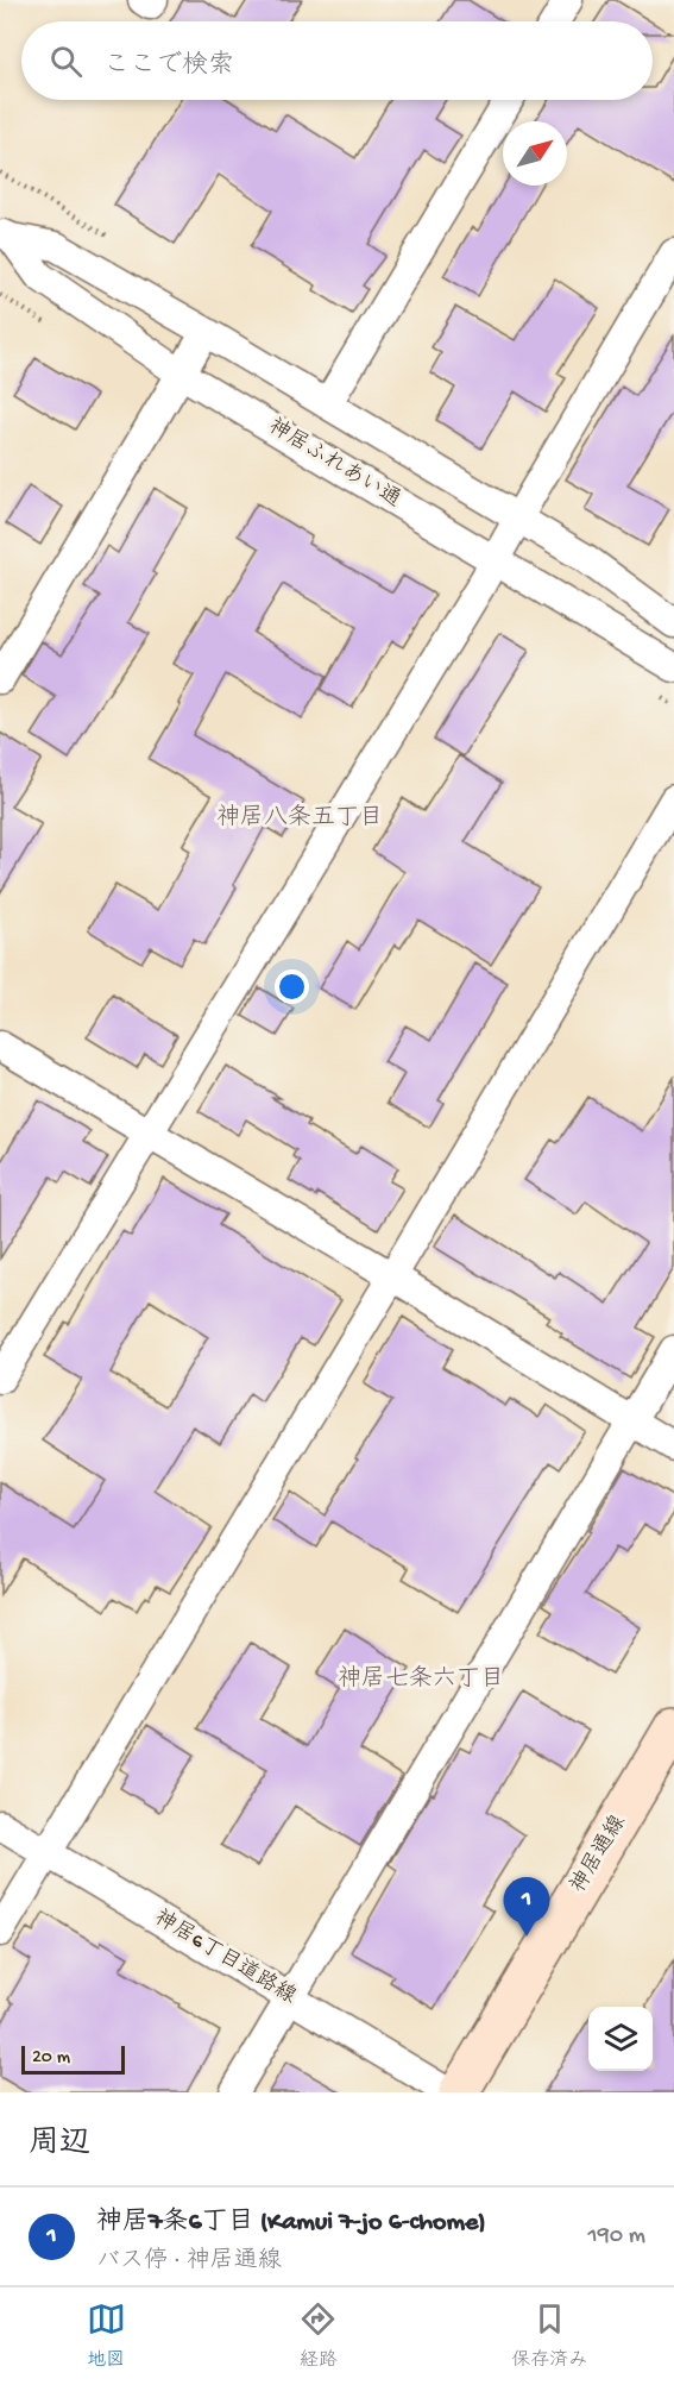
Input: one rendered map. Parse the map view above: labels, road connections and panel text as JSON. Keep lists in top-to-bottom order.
{
  "streets": {
    "street": ["神居ふれあい通", "神居通線", "神居6丁目道路線"]
  },
  "districts": ["神居八条五丁目", "神居七条六丁目"],
  "scale_bar": "20 m",
  "north": "top right",
  "page": {
    "search": "ここで検索",
    "pins": "1",
    "scale": "20 m",
    "heading": "周辺",
    "list": [
      {
        "mark": "1",
        "name": "神居7条6丁目 (Kamui 7-jo 6-chome)",
        "note": "バス停 · 神居通線",
        "value": "190 m"
      }
    ],
    "nav": ["地図", "経路", "保存済み"]
  }
}
